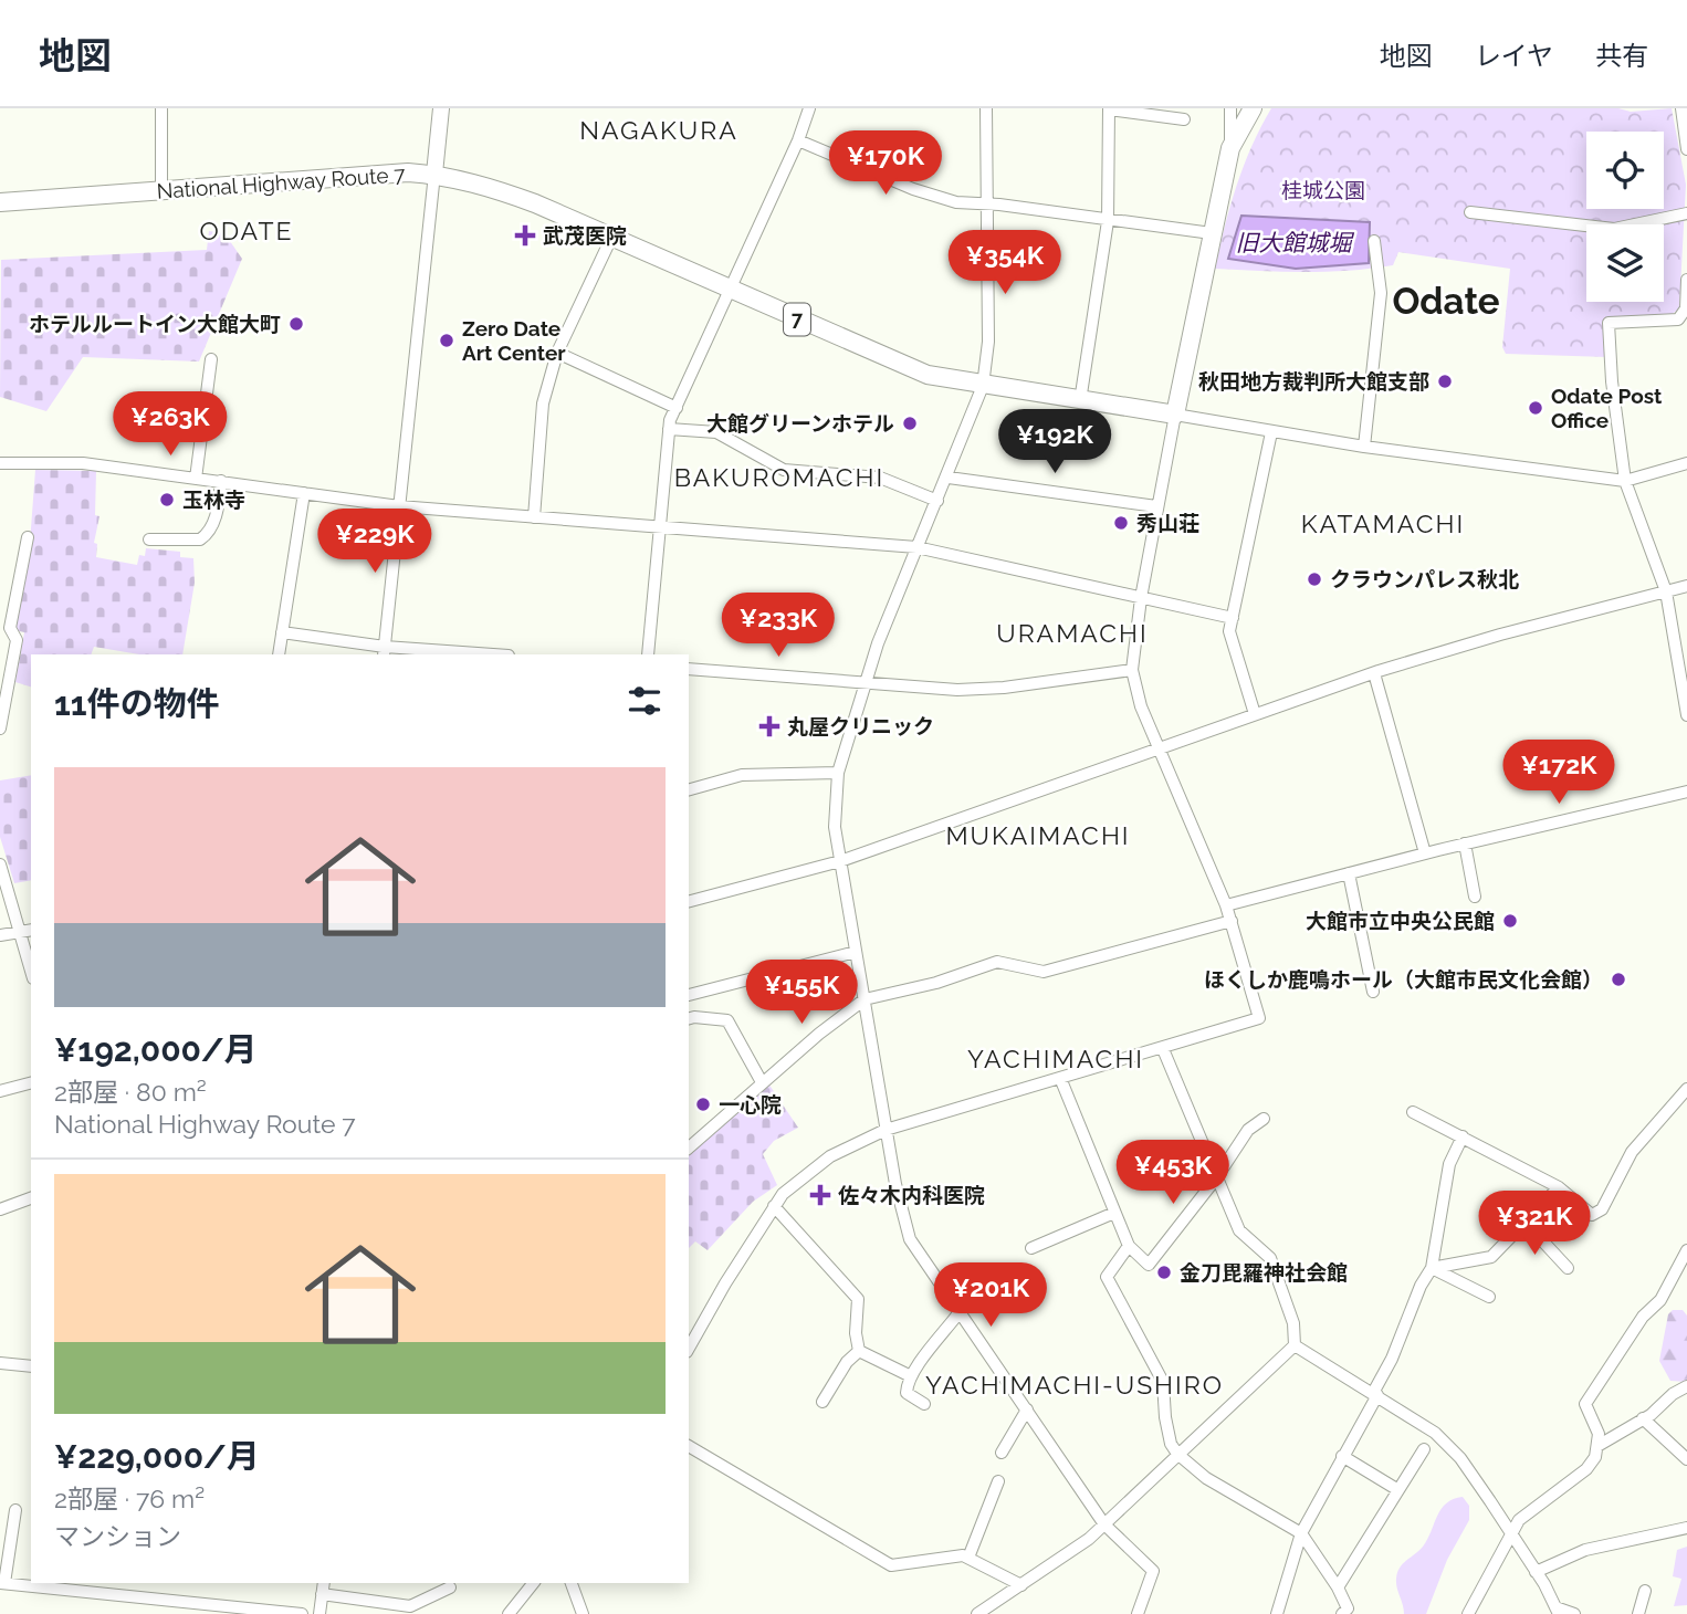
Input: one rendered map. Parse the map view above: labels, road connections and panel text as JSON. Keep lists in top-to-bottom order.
{
  "streets": {
    "highway": ["National Highway Route 7", "7"]
  },
  "districts": [
    "NAGAKURA",
    "ODATE",
    "Odate",
    "BAKUROMACHI",
    "KATAMACHI",
    "URAMACHI",
    "MUKAIMACHI",
    "YACHIMACHI",
    "YACHIMACHI-USHIRO"
  ],
  "water": ["旧大館城堀"],
  "parks": ["桂城公園"],
  "places": {
    "health": ["武茂医院", "丸屋クリニック", "佐々木内科医院"],
    "other": [
      "ホテルルートイン大館大町",
      "Zero Date Art Center",
      "秋田地方裁判所大館支部",
      "Odate Post Office",
      "大館グリーンホテル",
      "玉林寺",
      "秀山荘",
      "クラウンパレス秋北",
      "大館市立中央公民館",
      "ほくしか鹿鳴ホール（大館市民文化会館）",
      "一心院",
      "金刀毘羅神社会館"
    ]
  },
  "page": {
    "header": "地図",
    "nav": ["地図", "レイヤ", "共有"],
    "price": [
      "¥170K",
      "¥354K",
      "¥263K",
      "¥192K",
      "¥229K",
      "¥233K",
      "¥172K",
      "¥155K",
      "¥453K",
      "¥321K",
      "¥201K"
    ],
    "heading": "11件の物件",
    "list": [
      {
        "name": "¥192,000/月",
        "note": "2部屋 · 80 m² · National Highway Route 7"
      },
      {
        "name": "¥229,000/月",
        "note": "2部屋 · 76 m² · マンション"
      }
    ]
  }
}
